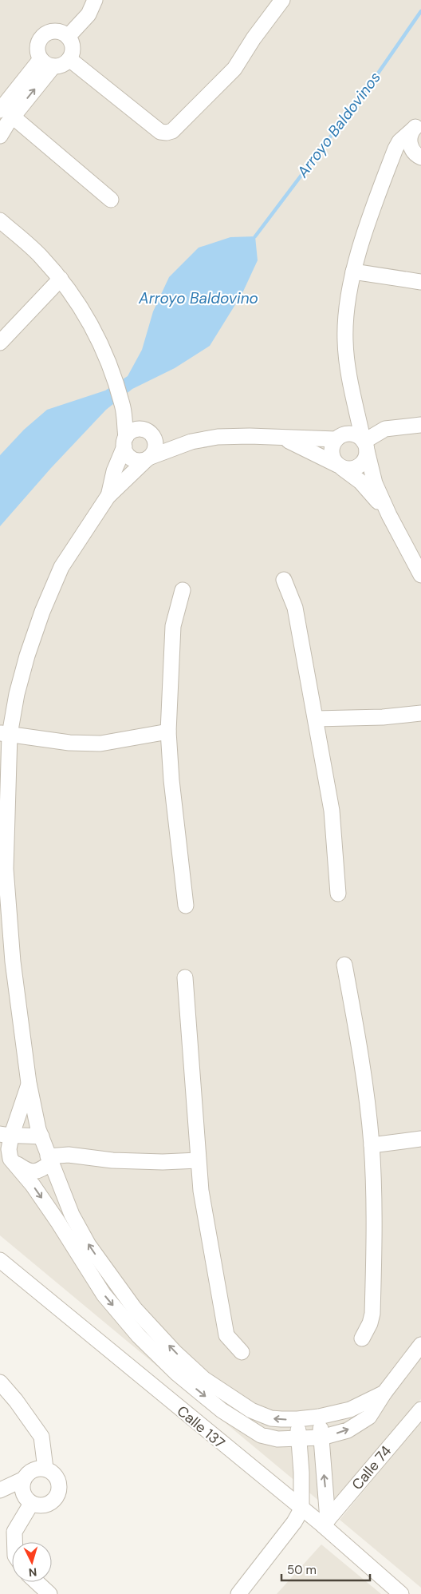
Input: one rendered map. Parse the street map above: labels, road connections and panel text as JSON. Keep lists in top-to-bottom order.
{
  "streets": {
    "street": ["Calle 137", "Calle 74"]
  },
  "crossings": [
    ["Calle 137", "Calle 74"]
  ],
  "water": ["Arroyo Baldovinos", "Arroyo Baldovino"],
  "scale_bar": "50 m",
  "north": "bottom"
}
